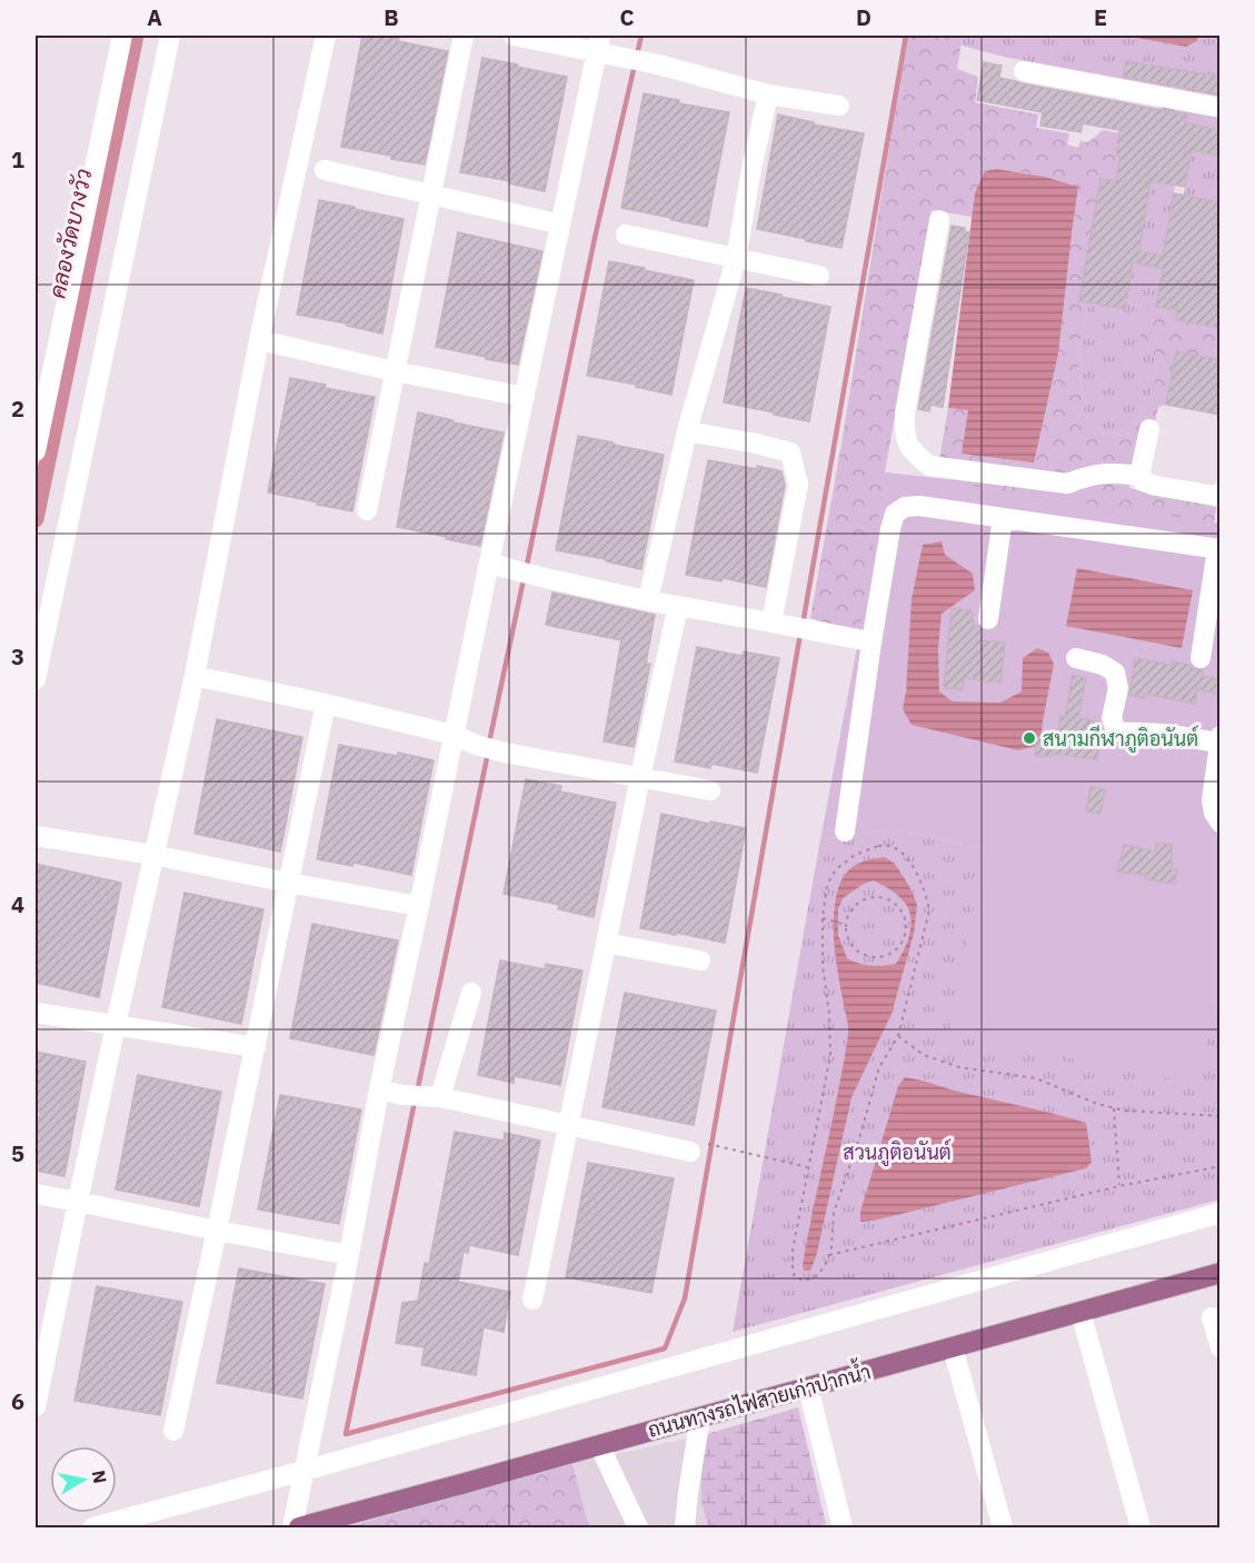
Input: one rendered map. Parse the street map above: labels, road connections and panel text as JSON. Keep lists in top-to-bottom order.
{
  "streets": {
    "main road": ["ถนนทางรถไฟสายเก่าปากน้ำ"]
  },
  "water": ["คลองวัดบางวัว"],
  "parks": ["สวนภูติอนันต์"],
  "places": ["สนามกีฬาภูติอนันต์"],
  "north": "right",
  "grid": {
    "columns": [
      "A",
      "B",
      "C",
      "D",
      "E"
    ],
    "rows": [
      "1",
      "2",
      "3",
      "4",
      "5",
      "6"
    ]
  }
}
